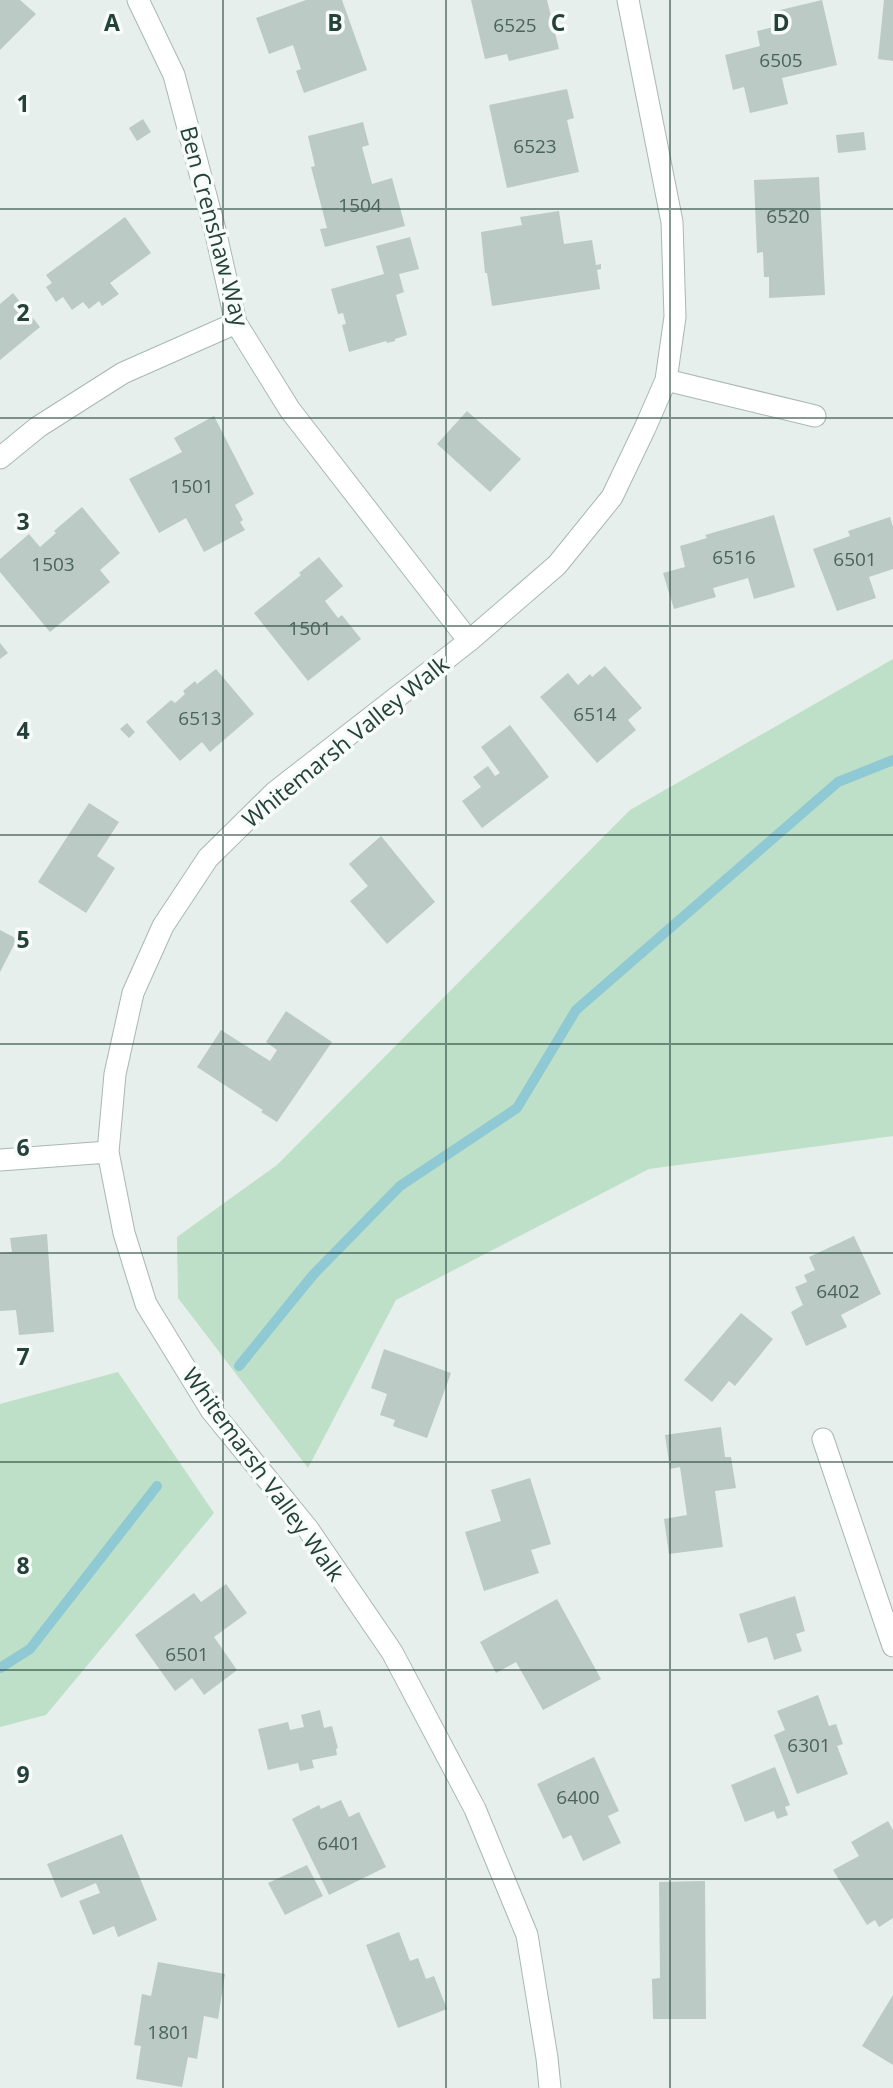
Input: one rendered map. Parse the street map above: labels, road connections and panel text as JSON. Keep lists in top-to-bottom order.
{
  "streets": {
    "street": ["Ben Crenshaw Way", "Whitemarsh Valley Walk"]
  },
  "crossings": [
    ["Ben Crenshaw Way", "Whitemarsh Valley Walk"]
  ],
  "house_numbers": [
    "6525",
    "6505",
    "6523",
    "1504",
    "6520",
    "1501",
    "6516",
    "6501",
    "1503",
    "1501",
    "6514",
    "6513",
    "6402",
    "6501",
    "6301",
    "6400",
    "6401",
    "1801"
  ],
  "grid": {
    "columns": [
      "A",
      "B",
      "C",
      "D"
    ],
    "rows": [
      "1",
      "2",
      "3",
      "4",
      "5",
      "6",
      "7",
      "8",
      "9"
    ]
  }
}
